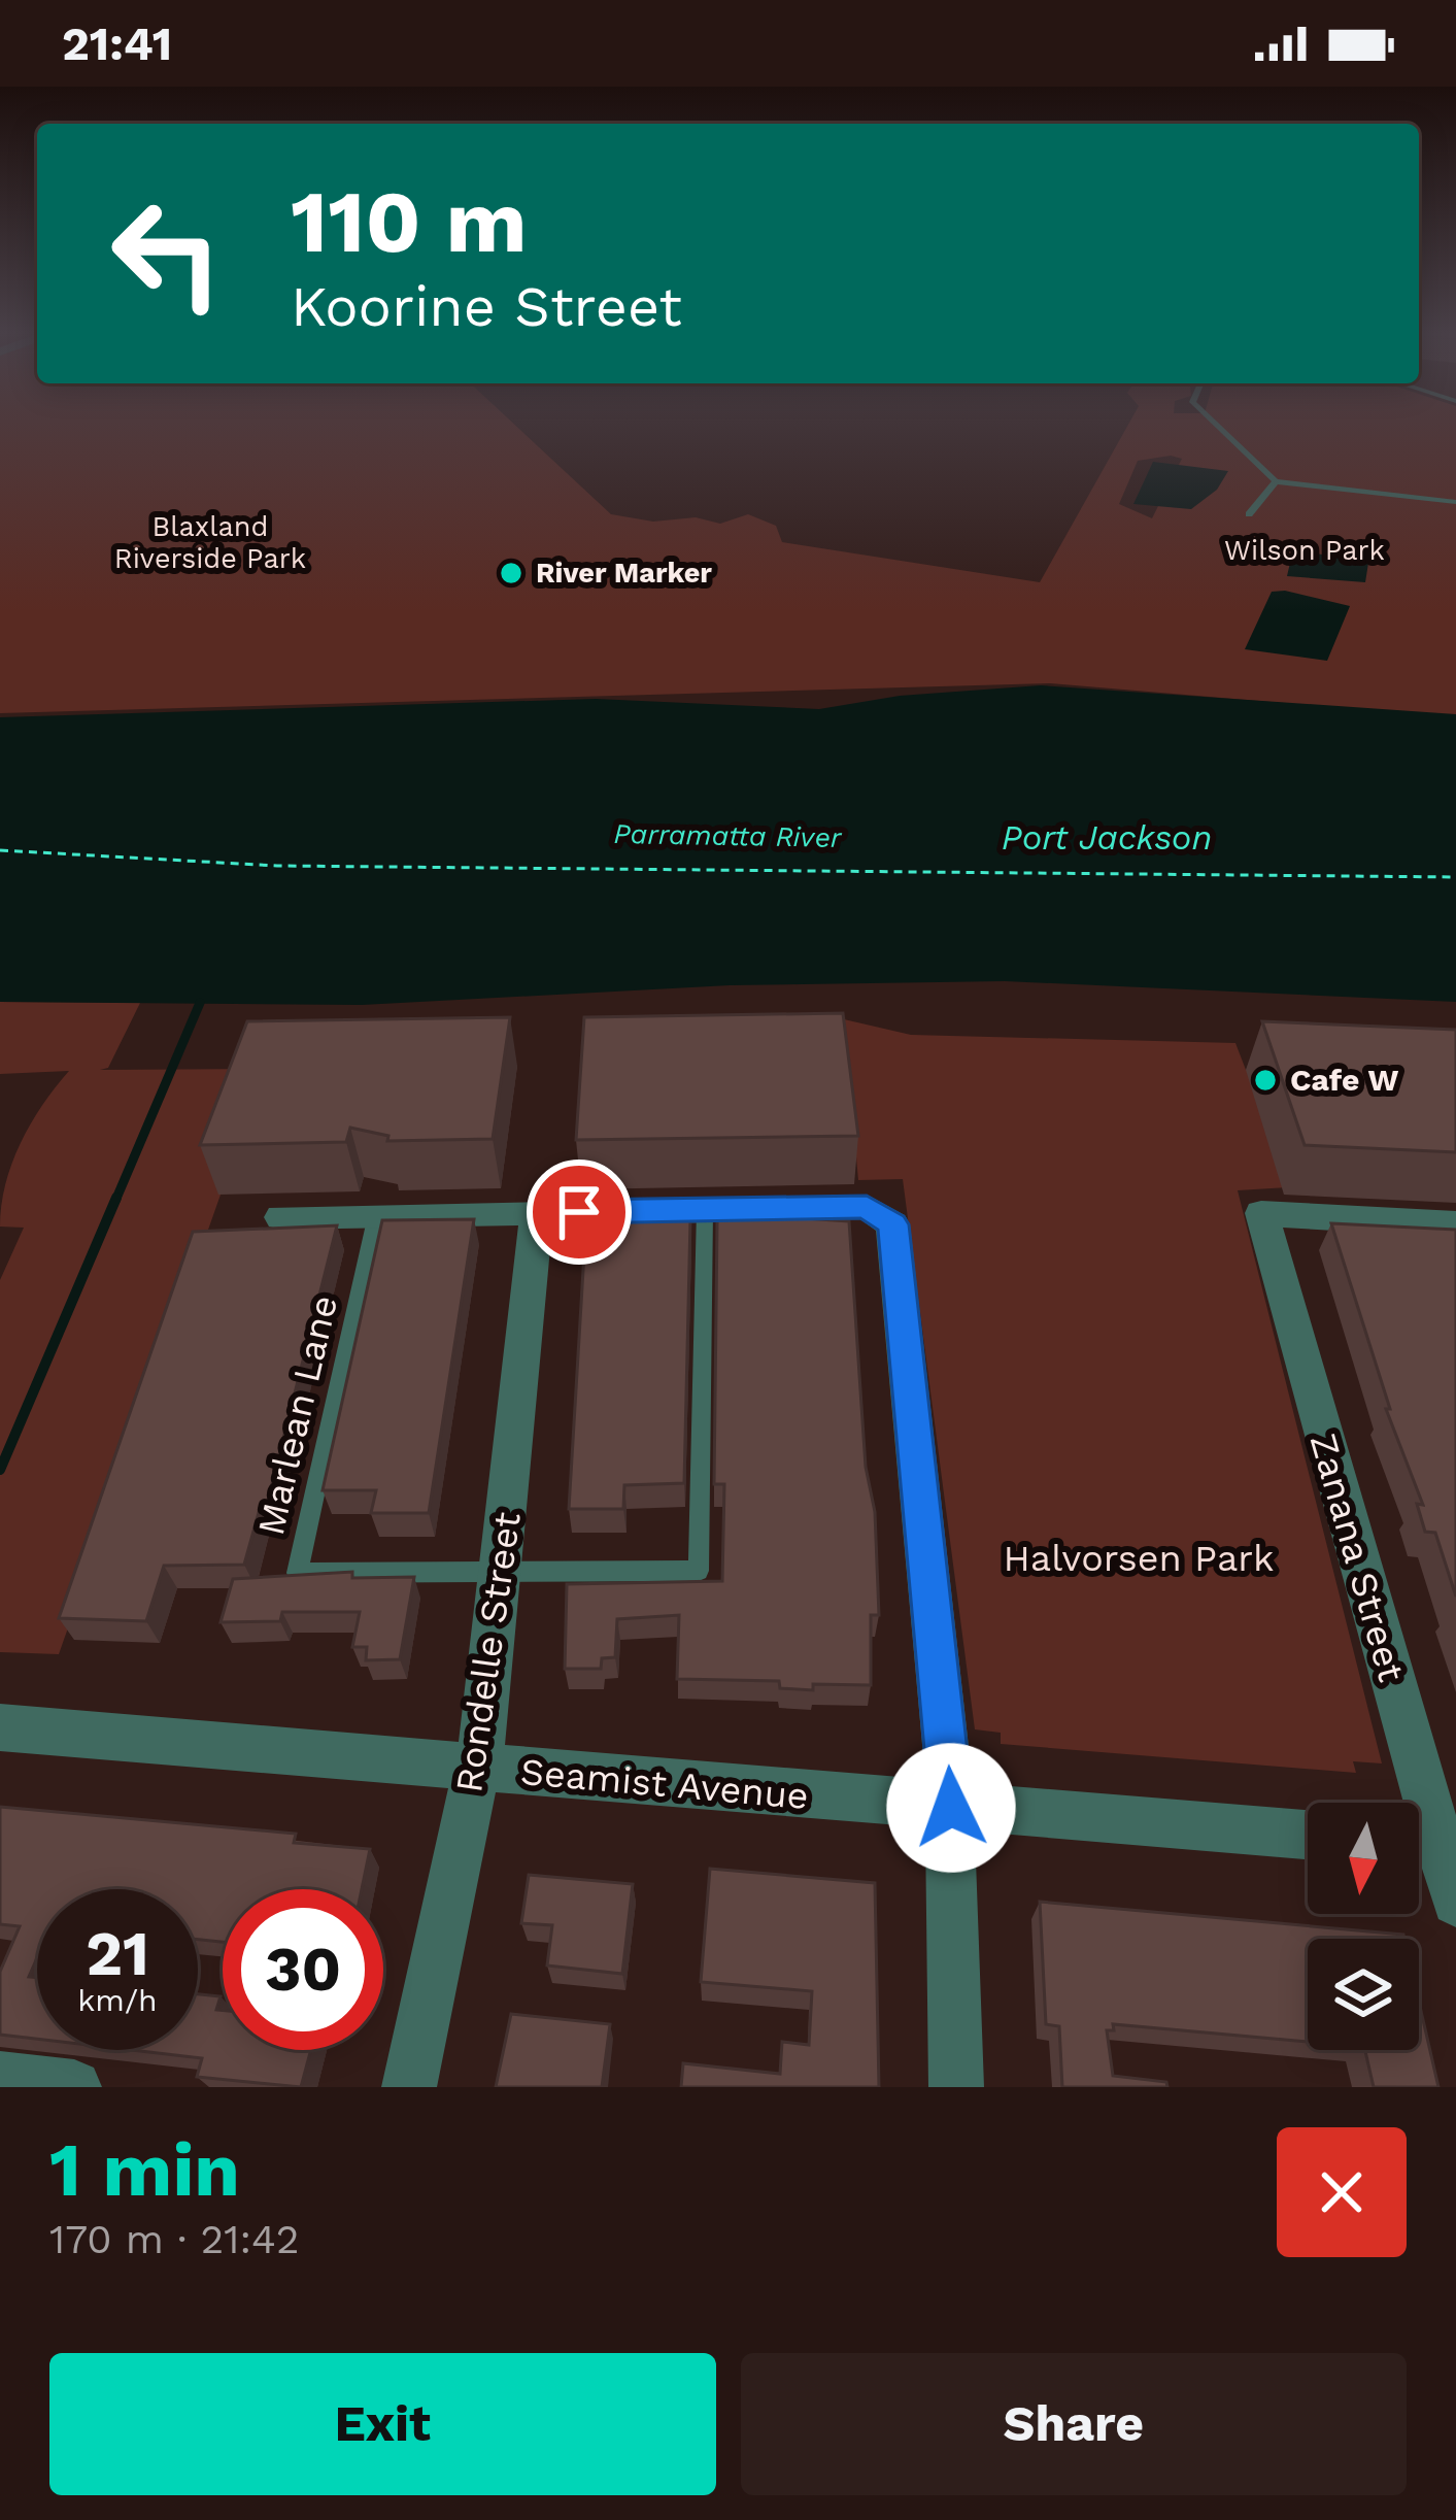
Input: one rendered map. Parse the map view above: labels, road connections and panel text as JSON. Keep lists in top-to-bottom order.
{
  "streets": {
    "street": ["Zanana Street", "Rondelle Street", "Seamist Avenue"],
    "lane": ["Marlean Lane"]
  },
  "crossings": [
    ["Marlean Lane", "Rondelle Street"],
    ["Rondelle Street", "Seamist Avenue"]
  ],
  "water": ["Parramatta River", "Port Jackson"],
  "parks": ["Blaxland Riverside Park", "Wilson Park", "Halvorsen Park"],
  "places": ["River Marker", "Cafe W"],
  "north": "bottom",
  "page": {
    "status": "21:41",
    "turn": ["110 m", "Koorine Street"],
    "speed": "21 km/h",
    "limit": "30",
    "heading": ["1 min", "170 m · 21:42"],
    "buttons": ["Exit", "Share"]
  }
}
